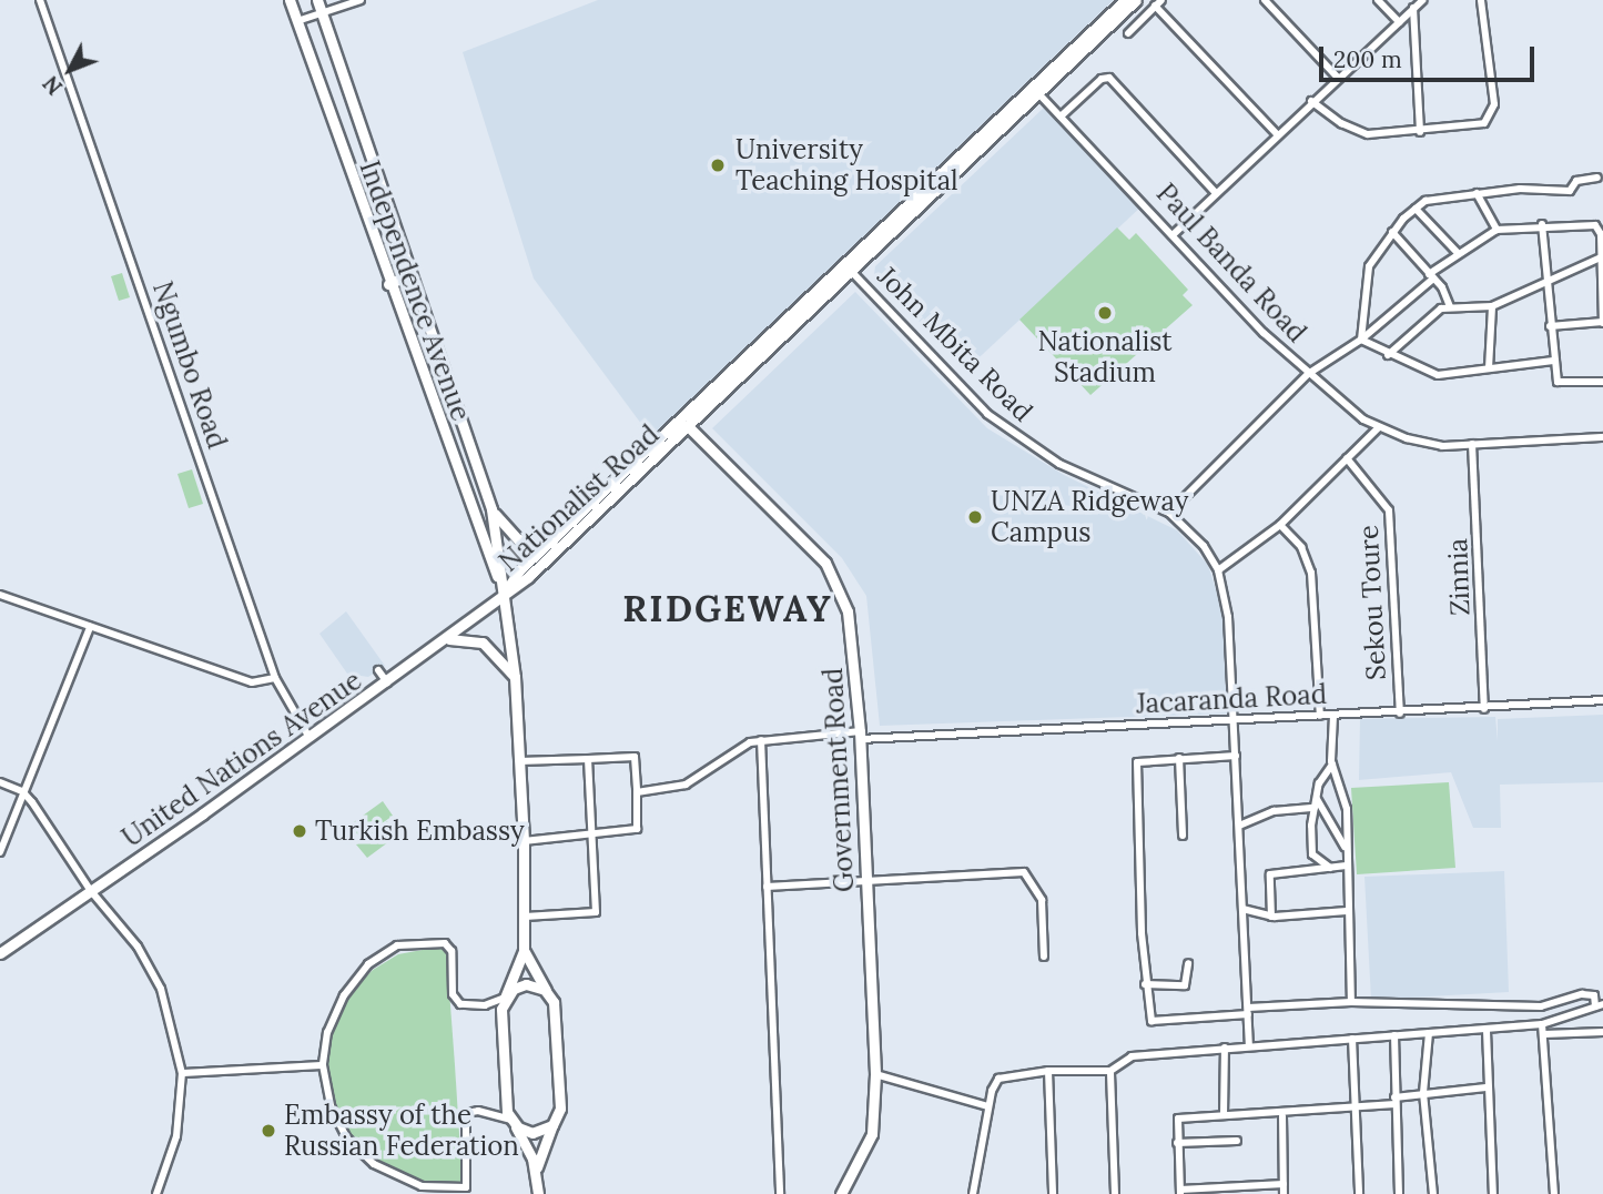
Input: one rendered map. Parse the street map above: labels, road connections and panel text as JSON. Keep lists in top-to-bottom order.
{
  "streets": {
    "main road": [
      "Independence Avenue",
      "Nationalist Road",
      "United Nations Avenue",
      "Government Road"
    ],
    "street": [
      "Paul Banda Road",
      "John Mbita Road",
      "Ngumbo Road",
      "Zinnia",
      "Sekou Toure",
      "Jacaranda Road"
    ]
  },
  "crossings": [
    ["Paul Banda Road", "Nationalist Road"],
    ["Paul Banda Road", "Zinnia"],
    ["Independence Avenue", "Nationalist Road"],
    ["Independence Avenue", "United Nations Avenue"],
    ["John Mbita Road", "Nationalist Road"],
    ["John Mbita Road", "Jacaranda Road"],
    ["Ngumbo Road", "United Nations Avenue"],
    ["Nationalist Road", "United Nations Avenue"],
    ["Nationalist Road", "Government Road"],
    ["Zinnia", "Jacaranda Road"],
    ["Sekou Toure", "Jacaranda Road"],
    ["Jacaranda Road", "Government Road"]
  ],
  "districts": ["RIDGEWAY"],
  "places": [
    "University Teaching Hospital",
    "Nationalist Stadium",
    "UNZA Ridgeway Campus",
    "Turkish Embassy",
    "Embassy of the Russian Federation"
  ],
  "scale_bar": "200 m",
  "north": "bottom left"
}
